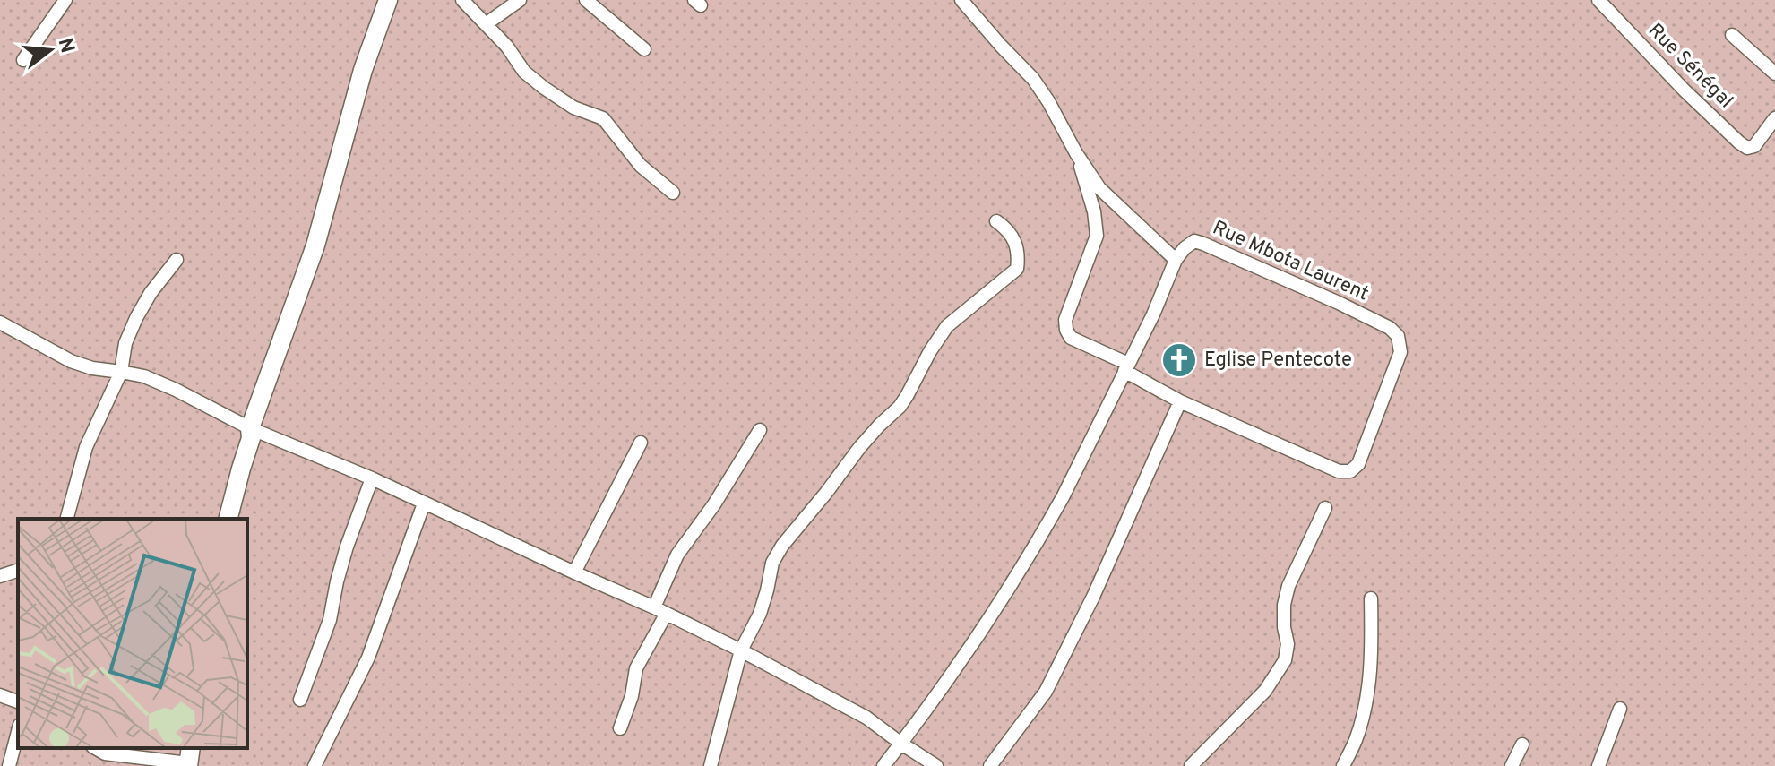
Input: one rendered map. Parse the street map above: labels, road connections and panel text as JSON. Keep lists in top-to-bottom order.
{
  "streets": {
    "street": ["Rue Sénégal", "Rue Mbota Laurent"]
  },
  "places": {
    "church": ["Eglise Pentecote"]
  },
  "north": "right"
}
